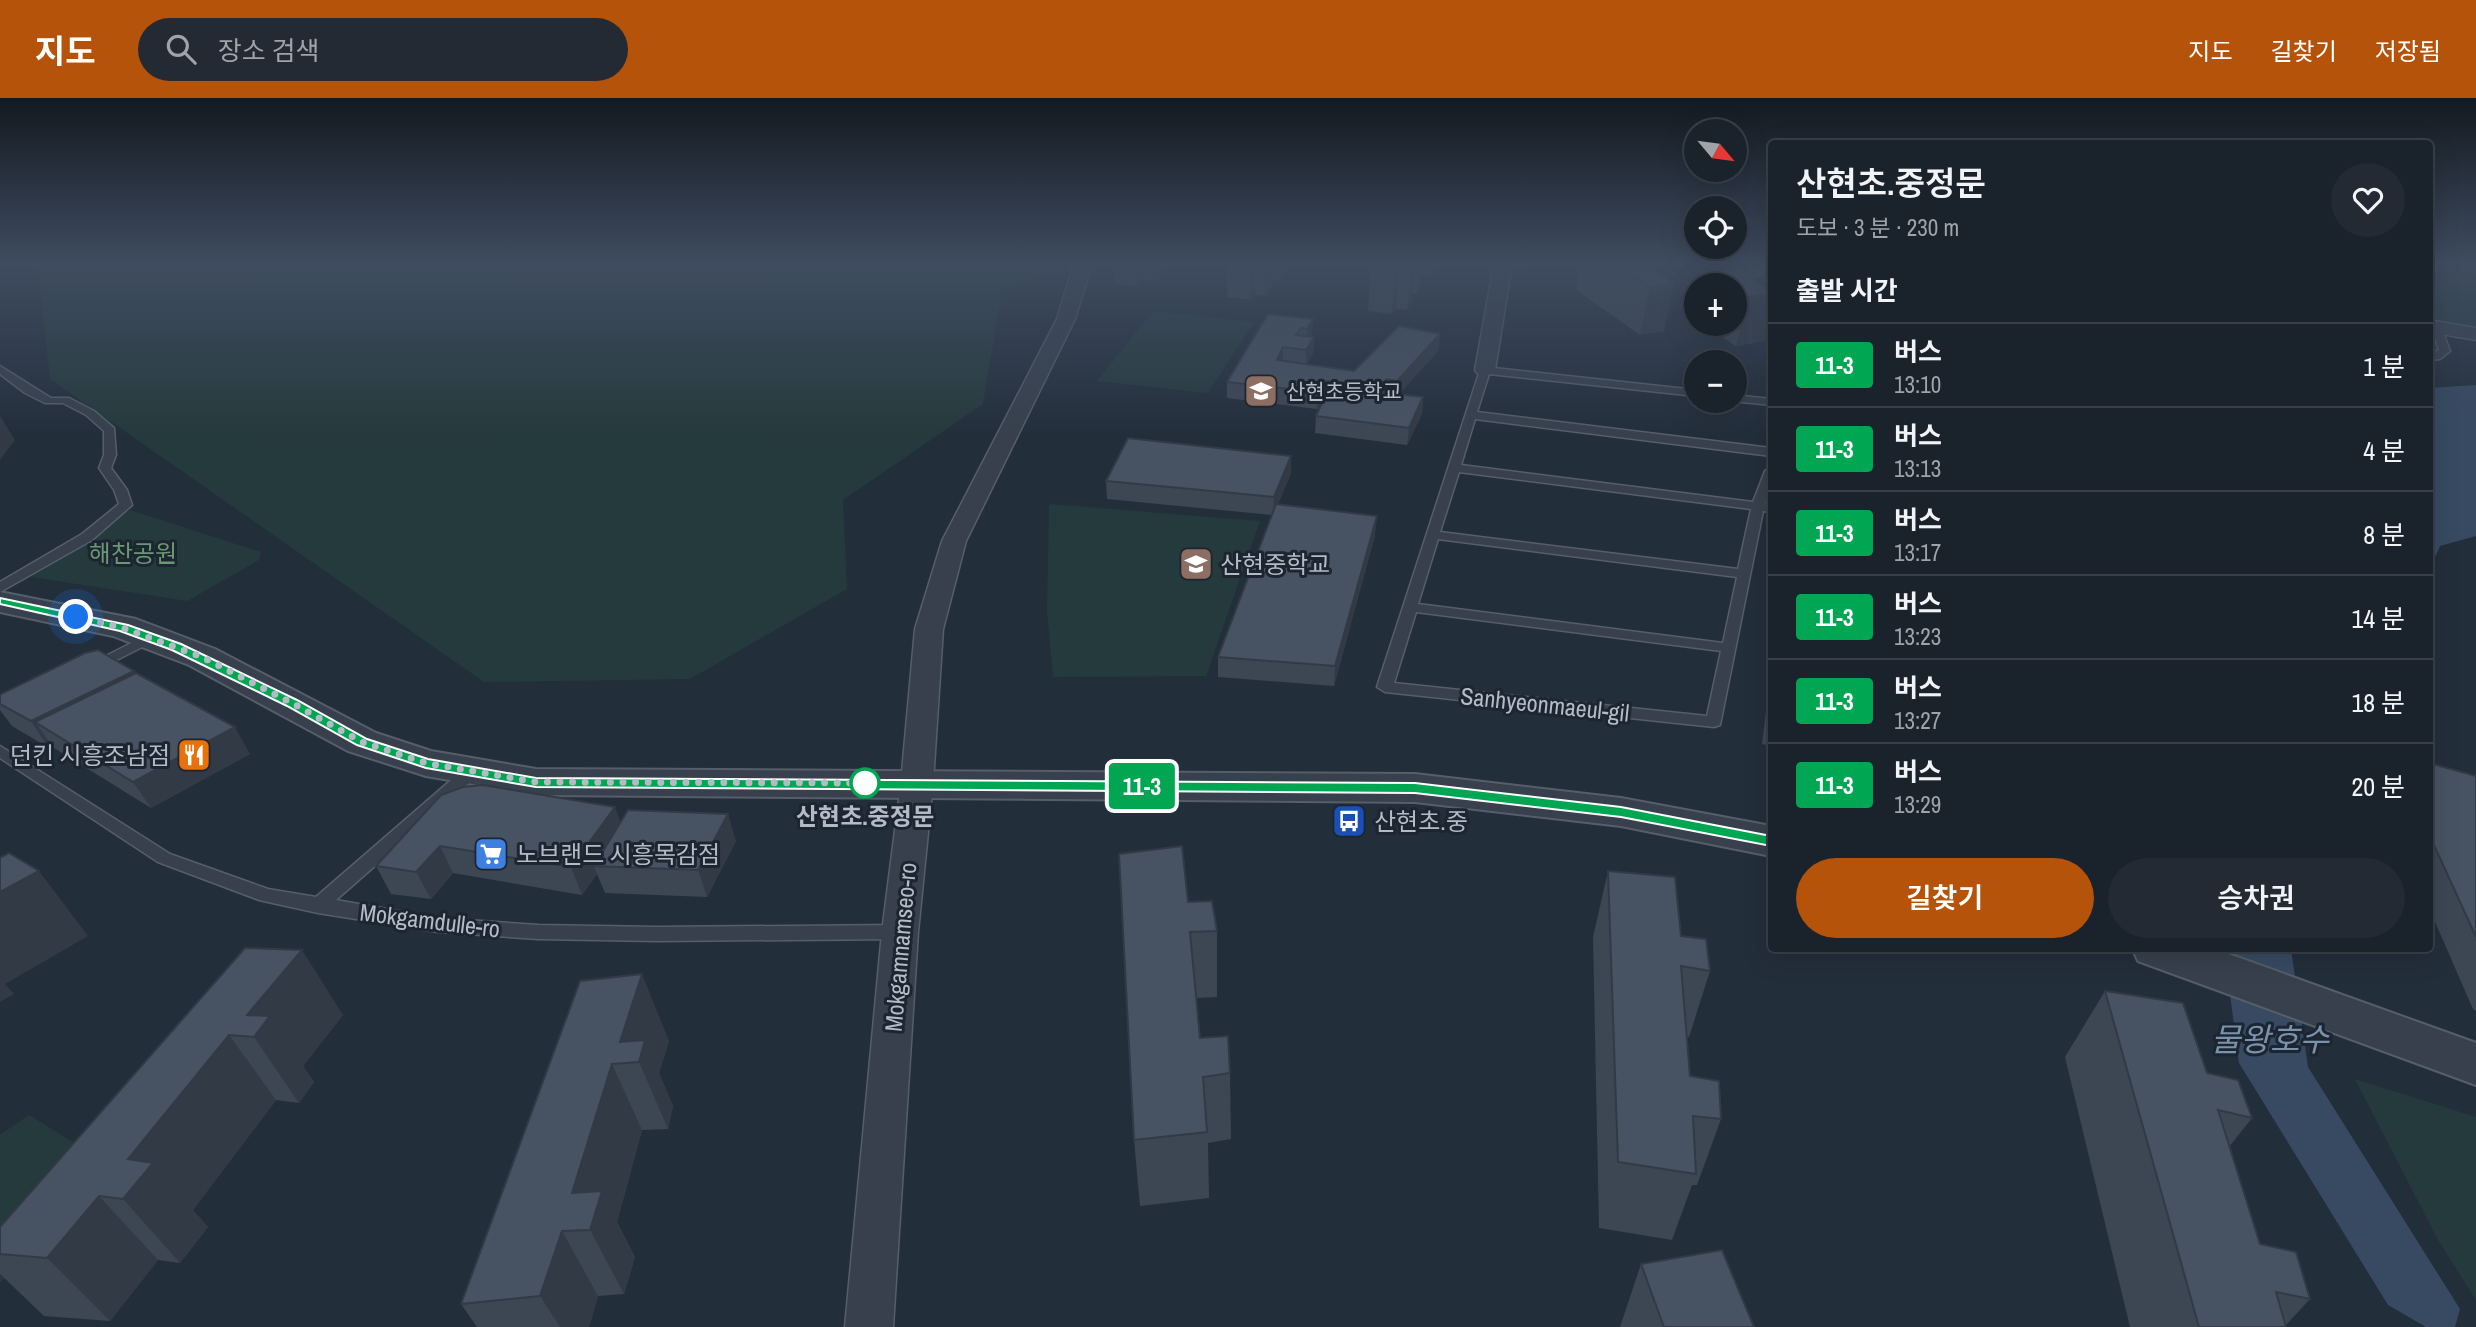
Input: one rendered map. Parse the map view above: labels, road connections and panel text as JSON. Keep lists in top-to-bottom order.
{
  "streets": {
    "street": ["Sanhyeonmaeul-gil", "Mokgamnamseo-ro"],
    "lane": ["Mokgamdulle-ro"]
  },
  "crossings": [
    ["Mokgamdulle-ro", "Mokgamnamseo-ro"]
  ],
  "water": ["물왕호수"],
  "parks": ["해찬공원"],
  "places": {
    "school or university": ["산현초등학교", "산현중학교"],
    "restaurant": ["던킨 시흥조남점"],
    "other": ["산현초.중정문"],
    "bus stop": ["산현초.중"],
    "supermarket": ["노브랜드 시흥목감점"]
  },
  "lines": ["bus line 11-3"],
  "north": "bottom right",
  "page": {
    "header": "지도",
    "search": "장소 검색",
    "nav": ["지도", "길찾기", "저장됨"],
    "on_map": "11-3",
    "map_buttons": ["+", "−"],
    "heading": [
      ["산현초.중정문", "도보 · 3 분 · 230 m"],
      "출발 시간"
    ],
    "list": [
      {
        "mark": "11-3",
        "name": "버스",
        "note": "13:10",
        "value": "1 분"
      },
      {
        "mark": "11-3",
        "name": "버스",
        "note": "13:13",
        "value": "4 분"
      },
      {
        "mark": "11-3",
        "name": "버스",
        "note": "13:17",
        "value": "8 분"
      },
      {
        "mark": "11-3",
        "name": "버스",
        "note": "13:23",
        "value": "14 분"
      },
      {
        "mark": "11-3",
        "name": "버스",
        "note": "13:27",
        "value": "18 분"
      },
      {
        "mark": "11-3",
        "name": "버스",
        "note": "13:29",
        "value": "20 분"
      }
    ],
    "buttons": ["길찾기", "승차권"]
  }
}
